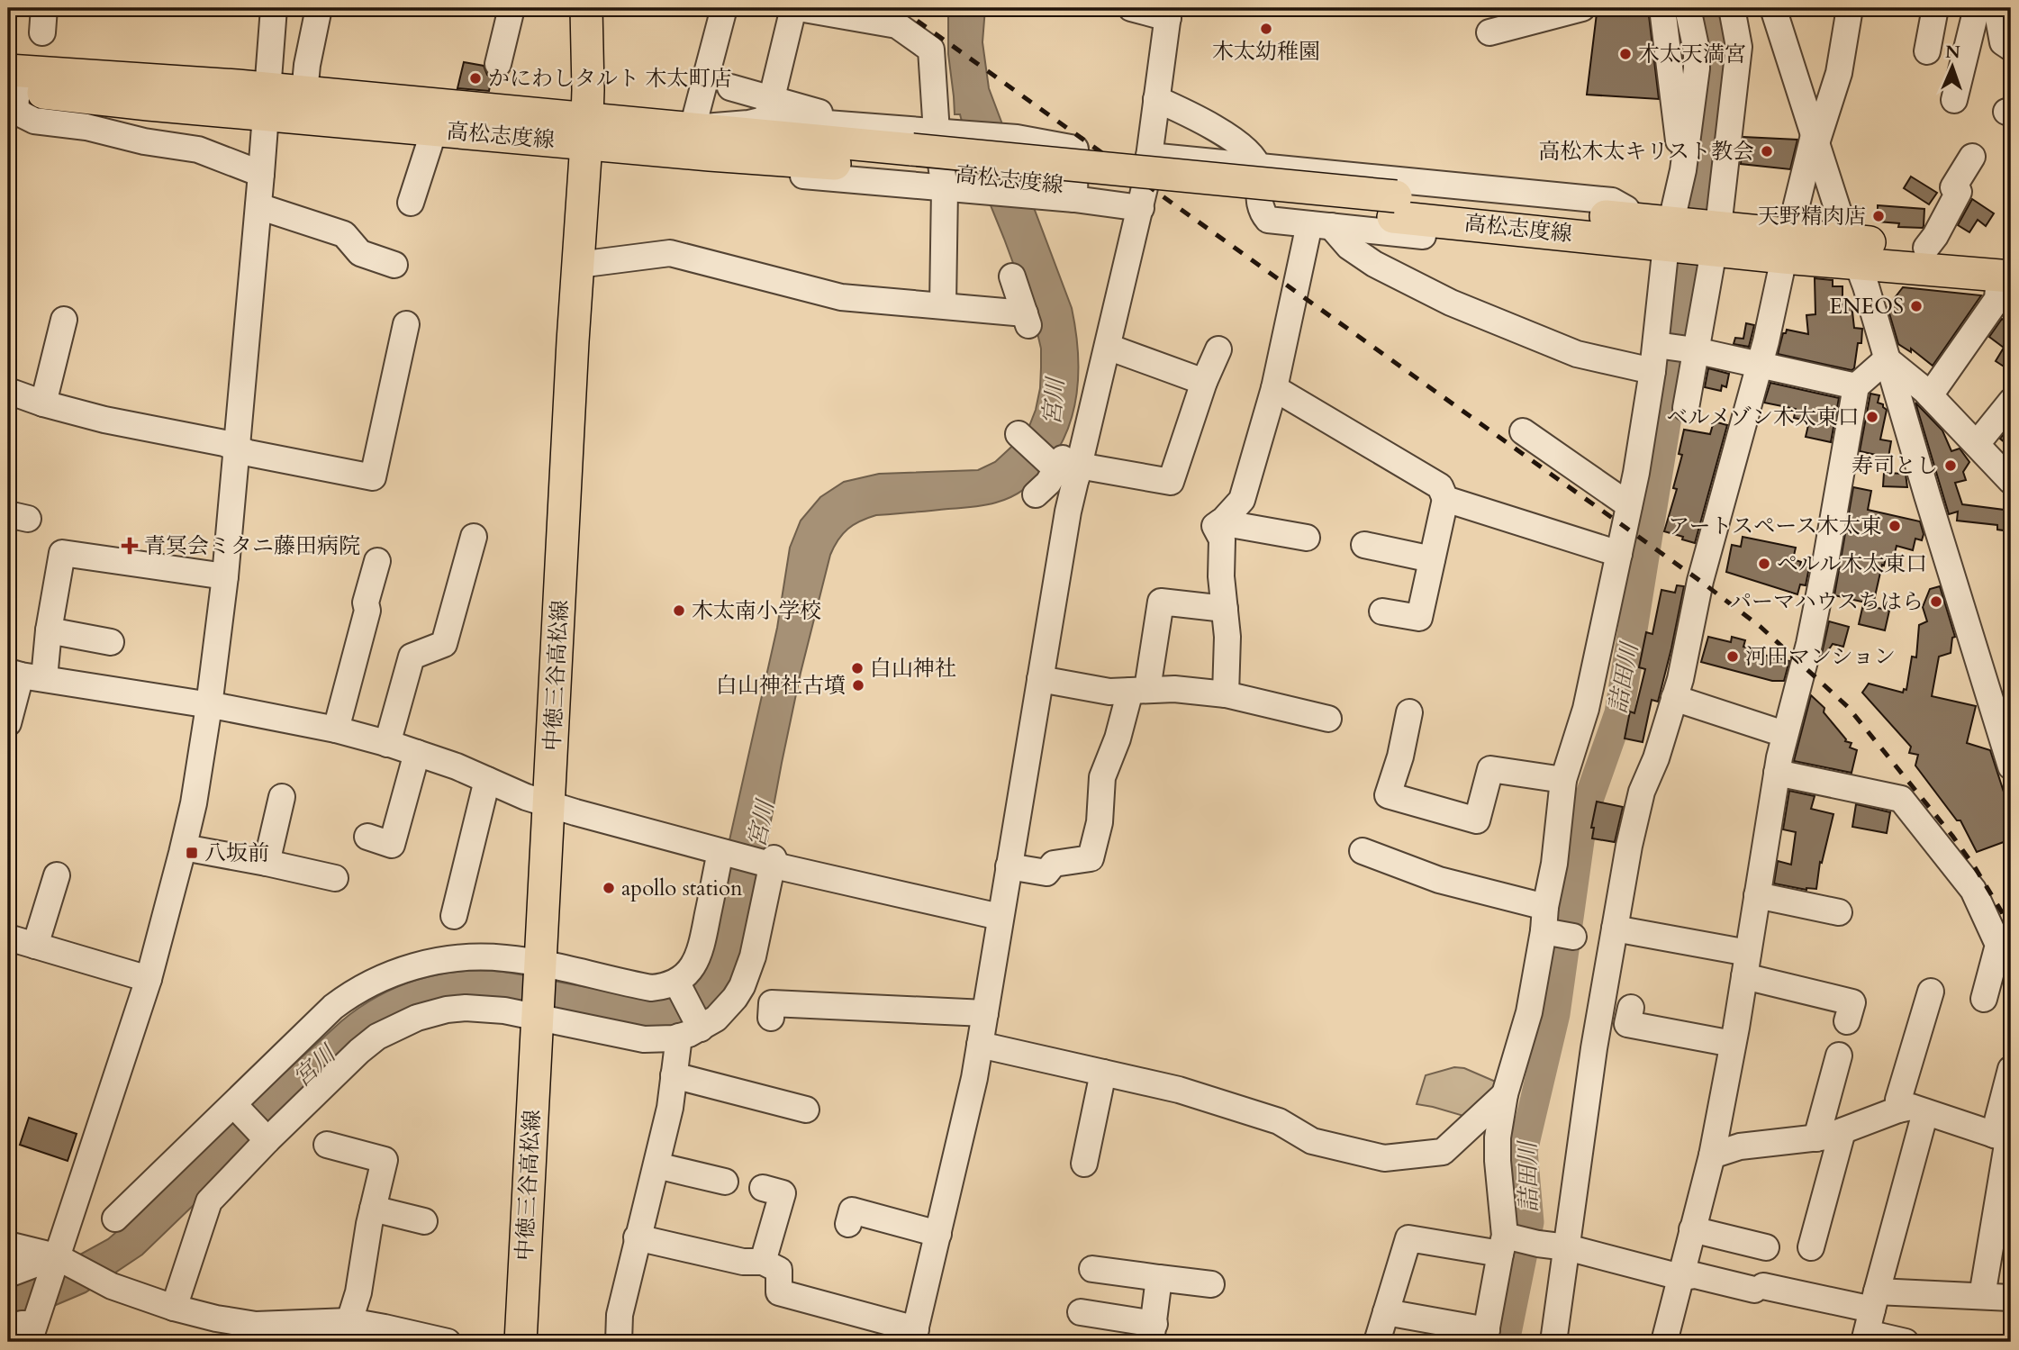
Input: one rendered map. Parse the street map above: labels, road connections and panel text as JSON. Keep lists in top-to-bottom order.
{
  "streets": {
    "main road": ["高松志度線", "中徳三谷高松線"]
  },
  "crossings": [
    ["高松志度線", "中徳三谷高松線"]
  ],
  "water": ["宮川", "詰田川"],
  "places": {
    "other": [
      "木太幼稚園",
      "木太天満宮",
      "かにわしタルト 木太町店",
      "高松木太キリスト教会",
      "天野精肉店",
      "ENEOS",
      "ベルメゾン木太東口",
      "寿司とし",
      "アートスペース木太東",
      "ペルル木太東口",
      "パーマハウスちはら",
      "木太南小学校",
      "河田マンション",
      "白山神社",
      "白山神社古墳",
      "apollo station"
    ],
    "health": ["青冥会ミタニ藤田病院"],
    "transit": ["八坂前"]
  },
  "north": "top"
}
